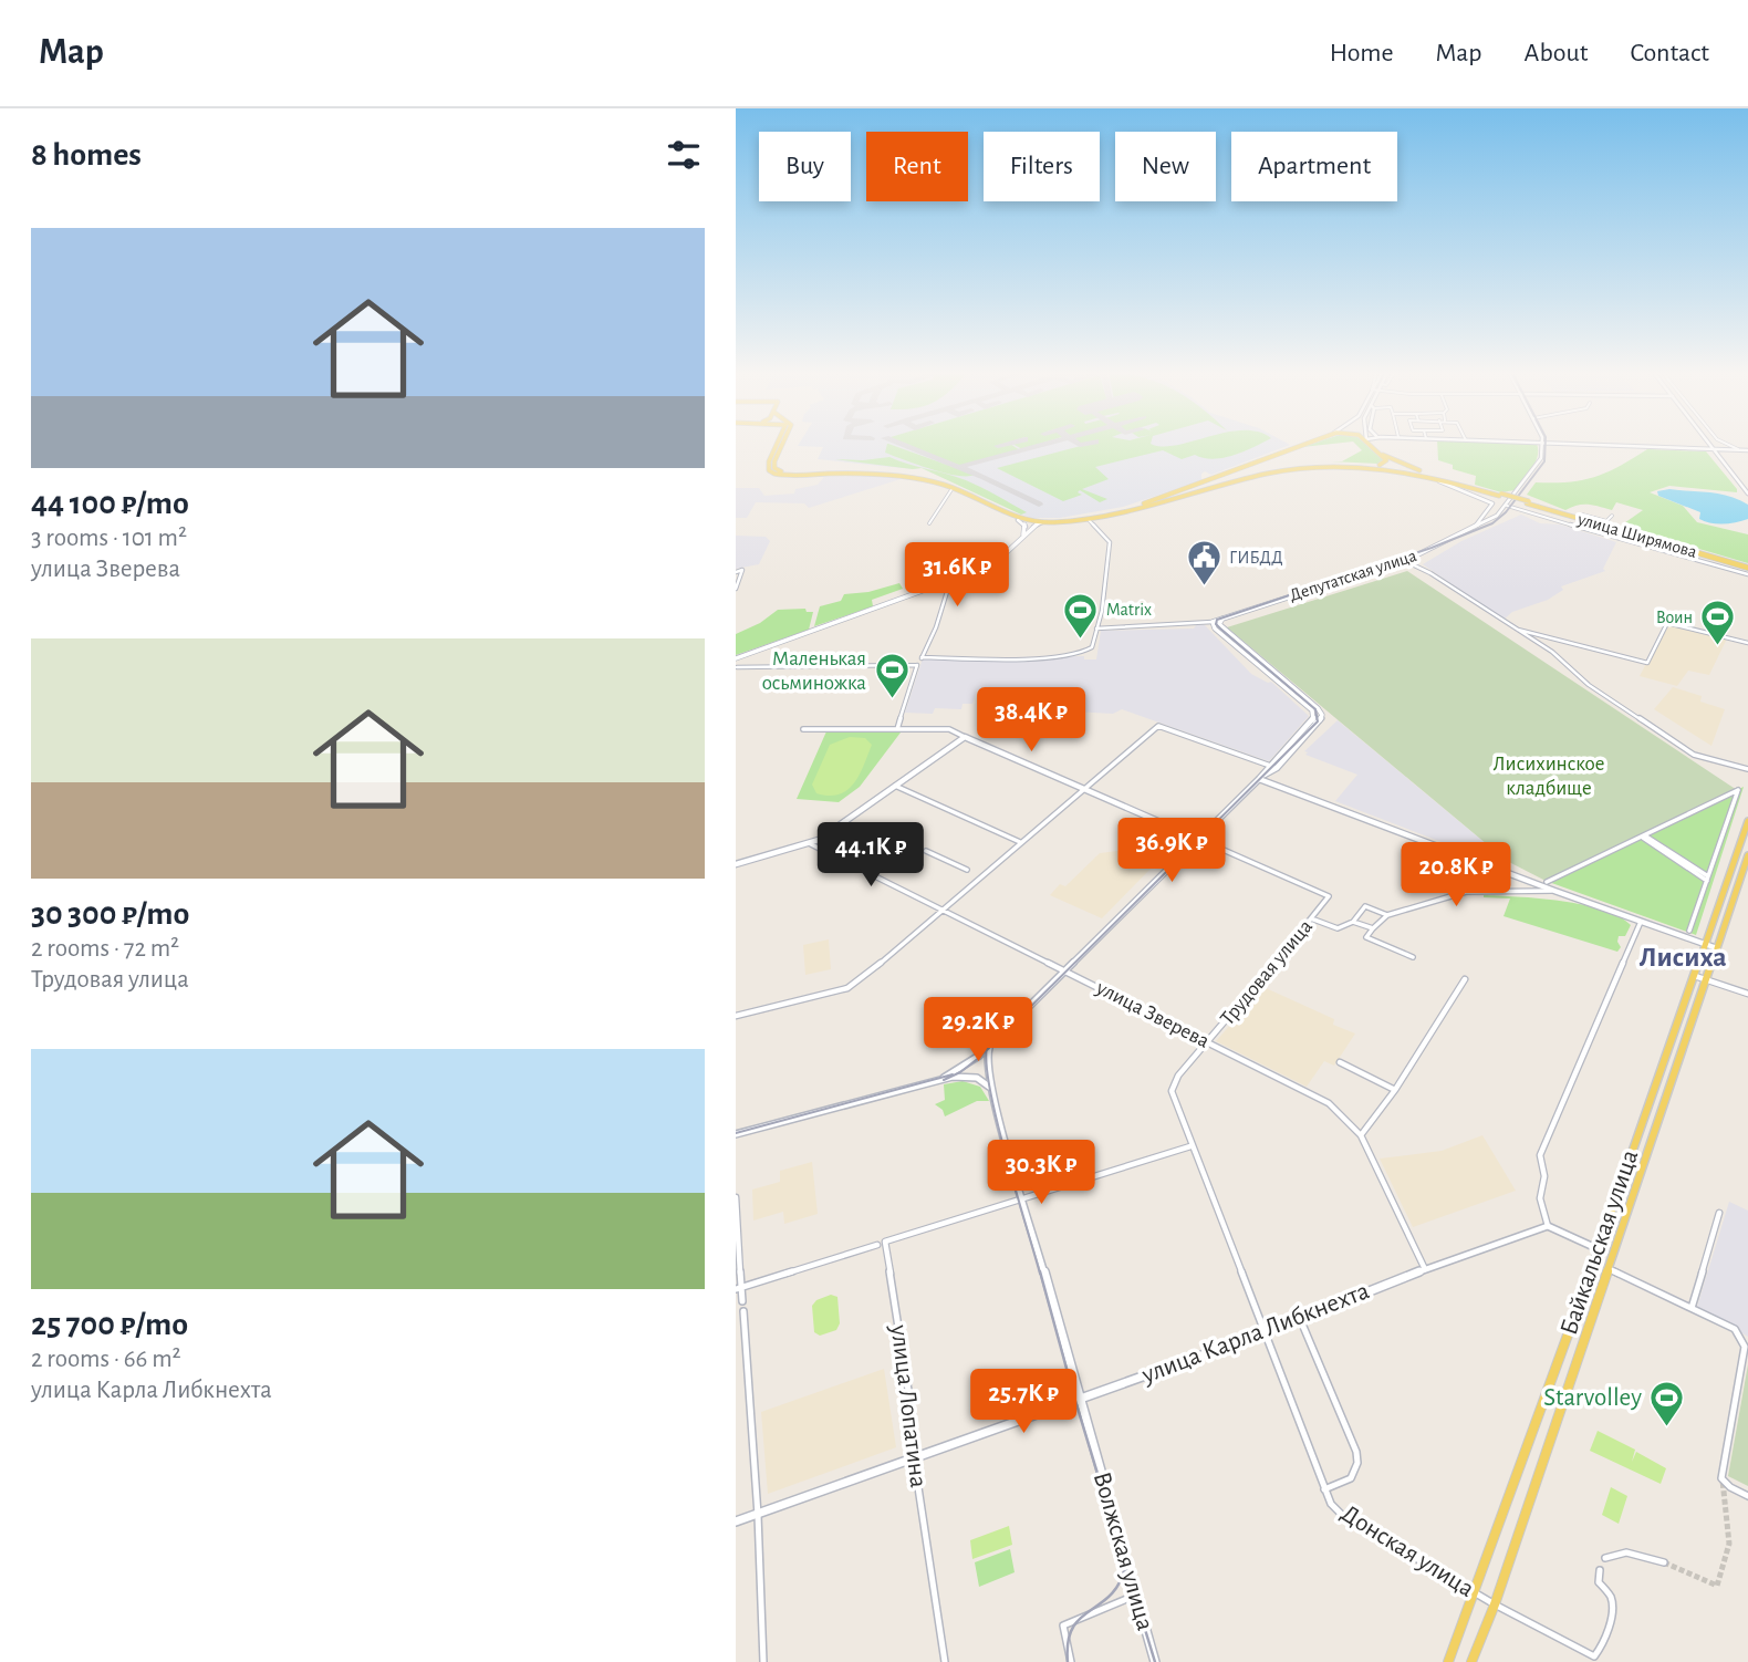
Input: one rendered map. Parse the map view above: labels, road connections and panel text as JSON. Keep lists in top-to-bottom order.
{
  "streets": {
    "main road": [
      "улица Ширямова",
      "Депутатская улица",
      "Байкальская улица",
      "улица Карла Либкнехта",
      "Волжская улица"
    ],
    "street": [
      "Трудовая улица",
      "улица Зверева",
      "улица Лопатина",
      "Донская улица"
    ]
  },
  "crossings": [
    ["Трудовая улица", "улица Зверева"],
    ["Трудовая улица", "Донская улица"],
    ["улица Зверева", "улица Карла Либкнехта"],
    ["Байкальская улица", "Донская улица"],
    ["улица Карла Либкнехта", "улица Лопатина"],
    ["улица Карла Либкнехта", "Волжская улица"],
    ["улица Карла Либкнехта", "Донская улица"]
  ],
  "districts": ["Лисиха"],
  "parks": ["Лисихинское кладбище"],
  "places": {
    "public building": ["ГИБДД"],
    "sports": [
      "Matrix",
      "Воин",
      "Маленькая осьминожка",
      "Starvolley"
    ]
  },
  "page": {
    "header": "Map",
    "nav": [
      "Home",
      "Map",
      "About",
      "Contact"
    ],
    "heading": "8 homes",
    "chip": [
      "Buy",
      "Rent",
      "Filters",
      "New",
      "Apartment"
    ],
    "list": [
      {
        "name": "44 100 ₽/mo",
        "note": "3 rooms · 101 m² · улица Зверева"
      },
      {
        "name": "30 300 ₽/mo",
        "note": "2 rooms · 72 m² · Трудовая улица"
      },
      {
        "name": "25 700 ₽/mo",
        "note": "2 rooms · 66 m² · улица Карла Либкнехта"
      }
    ],
    "price": [
      "31.6K ₽",
      "38.4K ₽",
      "36.9K ₽",
      "44.1K ₽",
      "20.8K ₽",
      "29.2K ₽",
      "30.3K ₽",
      "25.7K ₽"
    ]
  }
}
